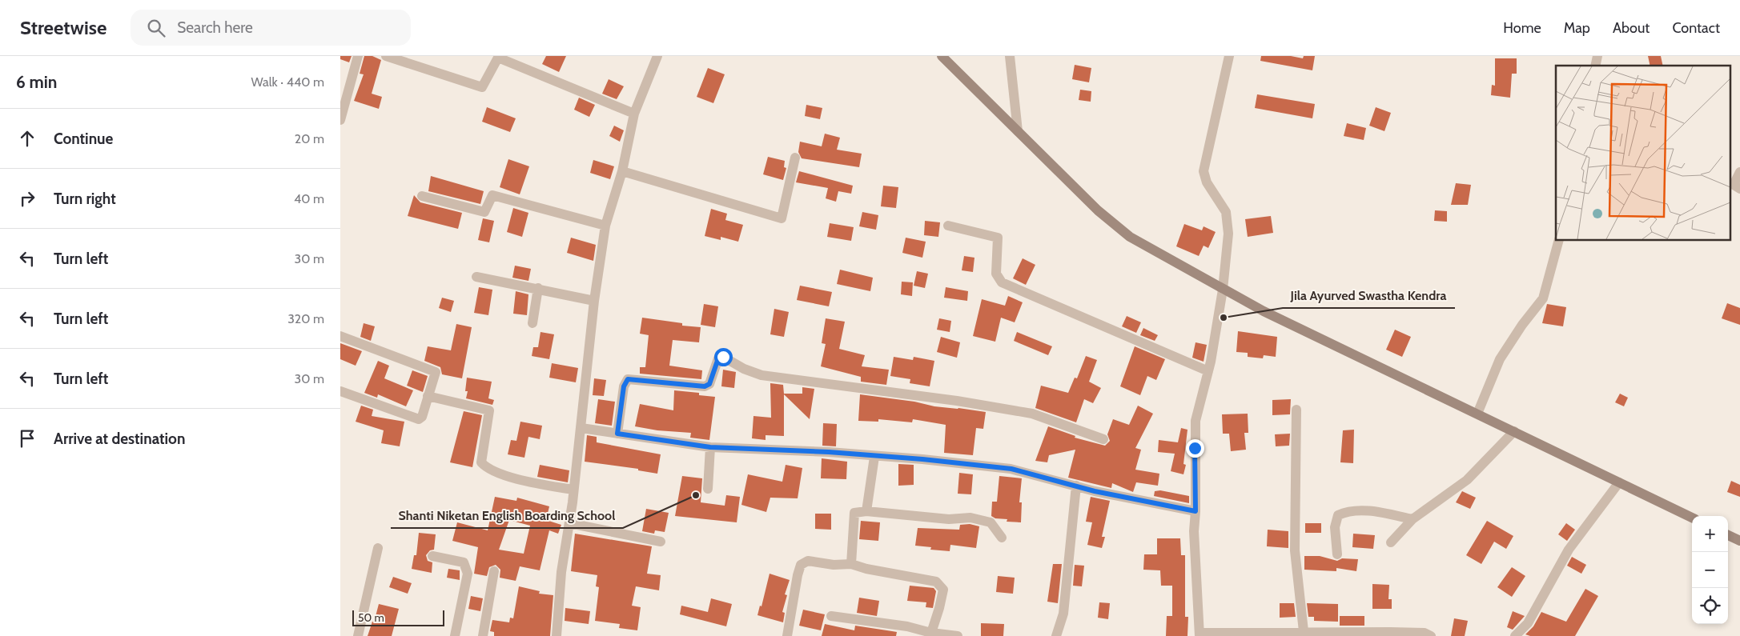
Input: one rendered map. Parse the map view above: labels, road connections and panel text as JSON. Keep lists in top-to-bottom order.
{
  "places": ["Jila Ayurved Swastha Kendra", "Shanti Niketan English Boarding School"],
  "scale_bar": "50 m",
  "page": {
    "header": "Streetwise",
    "search": "Search here",
    "nav": [
      "Home",
      "Map",
      "About",
      "Contact"
    ],
    "heading": ["6 min", "Walk · 440 m"],
    "list": [
      ["Continue", "20 m"],
      ["Turn right", "40 m"],
      ["Turn left", "30 m"],
      ["Turn left", "320 m"],
      ["Turn left", "30 m"],
      "Arrive at destination"
    ],
    "map_buttons": ["+", "−"],
    "scale": "50 m"
  }
}
